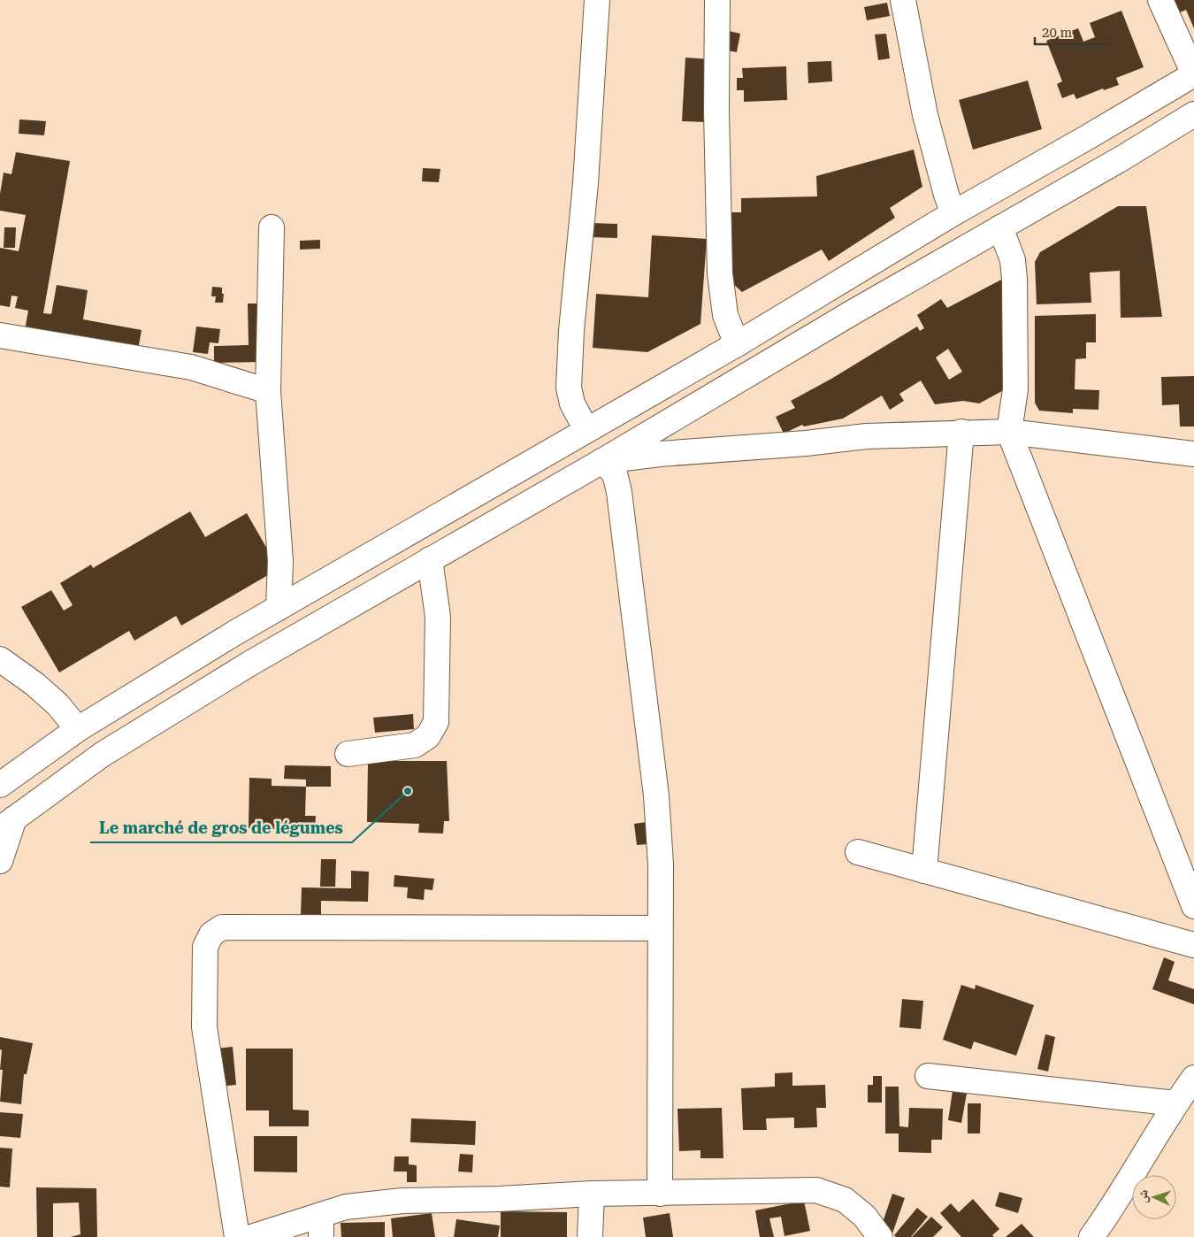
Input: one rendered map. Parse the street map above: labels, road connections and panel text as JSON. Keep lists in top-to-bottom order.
{
  "places": ["Le marché de gros de légumes"],
  "scale_bar": "20 m",
  "north": "left"
}
